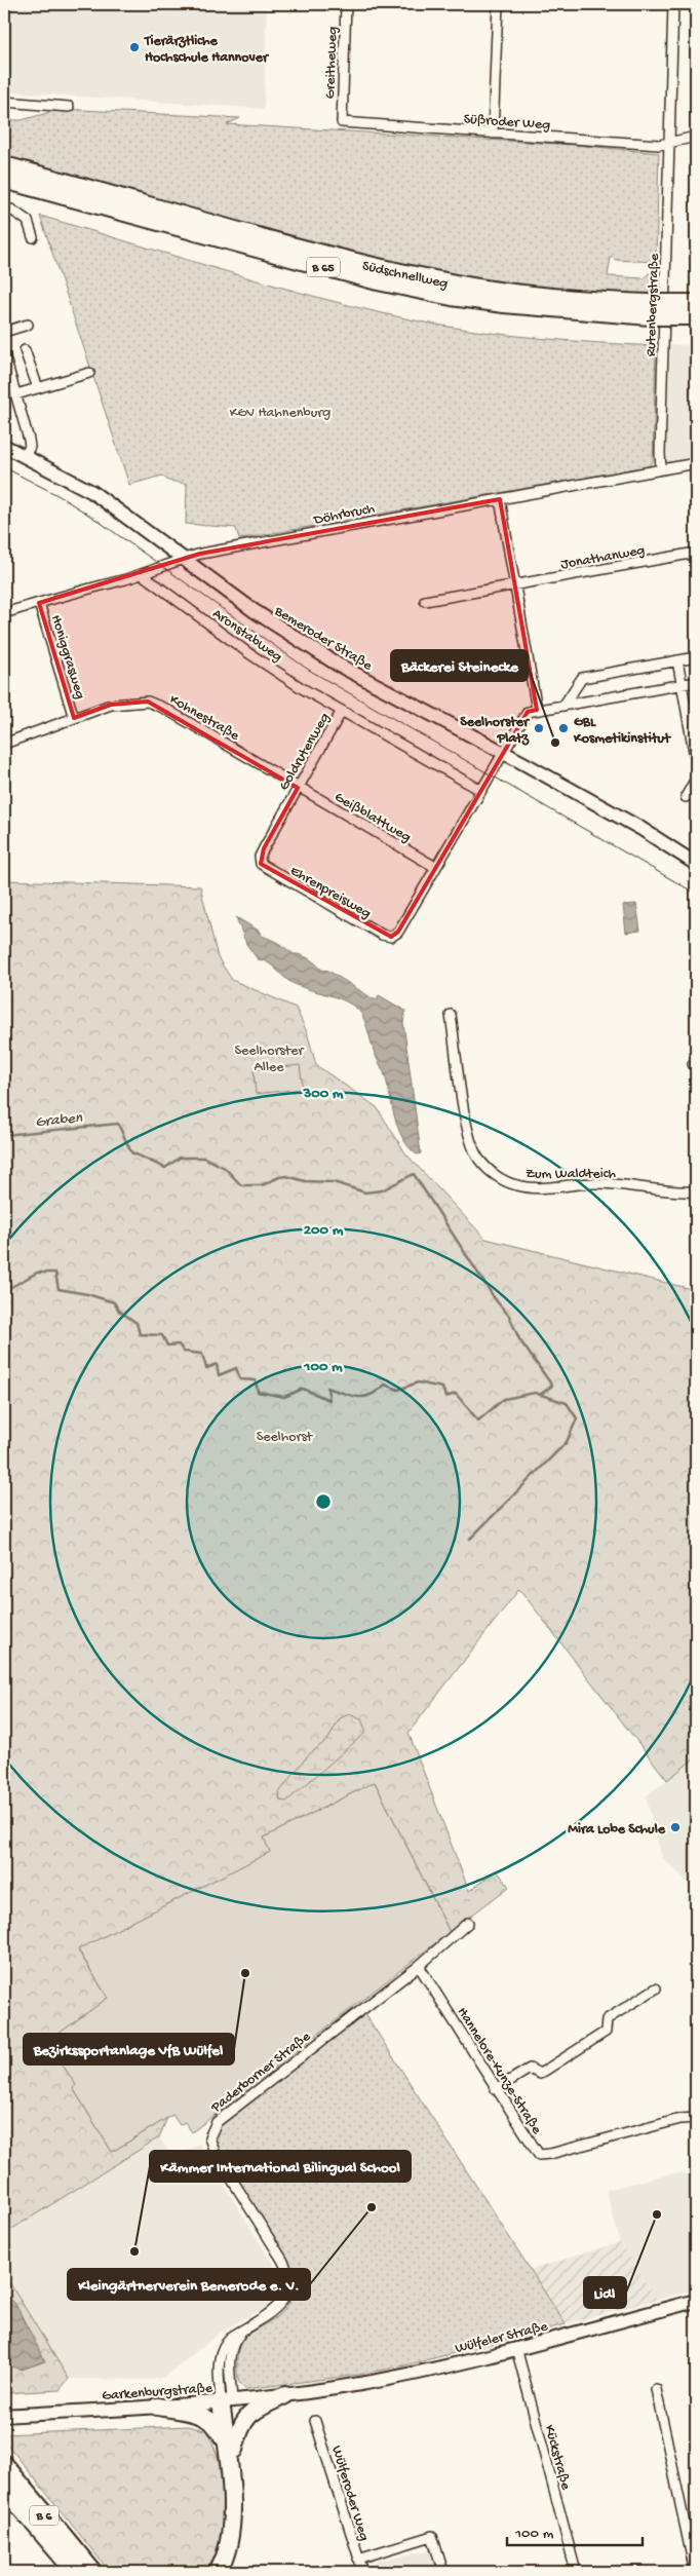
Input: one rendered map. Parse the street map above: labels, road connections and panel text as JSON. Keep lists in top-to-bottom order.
{
  "streets": {
    "highway": ["B 65", "Südschnellweg", "B 6"],
    "main road": ["Bemeroder Straße", "Wülfeler Straße", "Garkenburgstraße"],
    "street": [
      "Greitheweg",
      "Süßroder Weg",
      "Rutenbergstraße",
      "Döhrbruch",
      "Jonathanweg",
      "Aronstabweg",
      "Honiggrasweg",
      "Kohnestraße",
      "Goldrutenweg",
      "Geißblattweg",
      "Ehrenpreisweg",
      "Zum Waldteich",
      "Hannelore-Kunze-Straße",
      "Paderborner Straße",
      "Kückstraße",
      "Wülferoder Weg"
    ]
  },
  "crossings": [
    ["Greitheweg", "Süßroder Weg"],
    ["Süßroder Weg", "Rutenbergstraße"],
    ["Rutenbergstraße", "Döhrbruch"],
    ["Döhrbruch", "Aronstabweg"],
    ["Döhrbruch", "Bemeroder Straße"],
    ["Döhrbruch", "Honiggrasweg"],
    ["Aronstabweg", "Goldrutenweg"],
    ["Honiggrasweg", "Kohnestraße"],
    ["Kohnestraße", "Goldrutenweg"],
    ["Kohnestraße", "Geißblattweg"],
    ["Goldrutenweg", "Geißblattweg"],
    ["Goldrutenweg", "Ehrenpreisweg"],
    ["Geißblattweg", "Ehrenpreisweg"],
    ["Hannelore-Kunze-Straße", "Paderborner Straße"],
    ["Paderborner Straße", "Garkenburgstraße"],
    ["Wülfeler Straße", "Garkenburgstraße"],
    ["Wülfeler Straße", "Kückstraße"]
  ],
  "water": ["Graben"],
  "parks": ["KGV Hahnenburg", "Seelhorster Allee", "Seelhorst"],
  "places": [
    "Tierärztliche Hochschule Hannover",
    "Seelhorster Platz",
    "GBL Kosmetikinstitut",
    "Bäckerei Steinecke",
    "Mira Lobe Schule",
    "Bezirkssportanlage VfB Wülfel",
    "Kleingärtnerverein Bemerode e. V.",
    "Lidl",
    "Kämmer International Bilingual School"
  ],
  "scale_bar": "100 m",
  "rings": ["300 m", "200 m", "100 m"]
}
